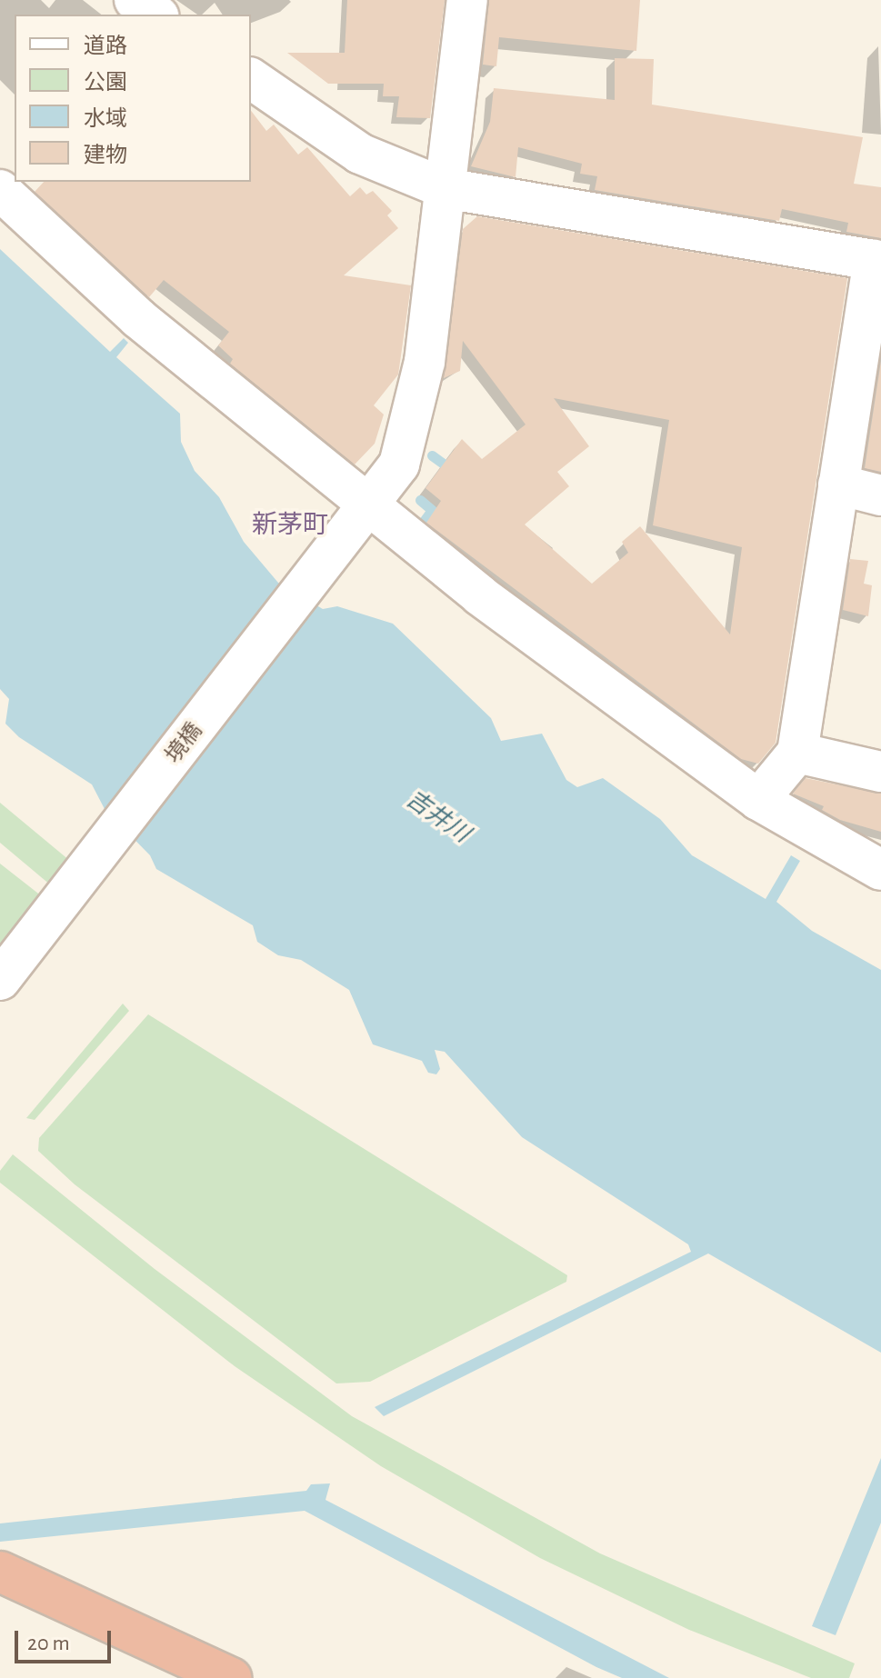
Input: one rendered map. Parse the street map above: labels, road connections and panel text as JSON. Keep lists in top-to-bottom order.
{
  "streets": {
    "street": ["境橋"]
  },
  "districts": ["新茅町"],
  "water": ["吉井川"],
  "legend": [
    "道路",
    "公園",
    "水域",
    "建物"
  ],
  "scale_bar": "20 m"
}
